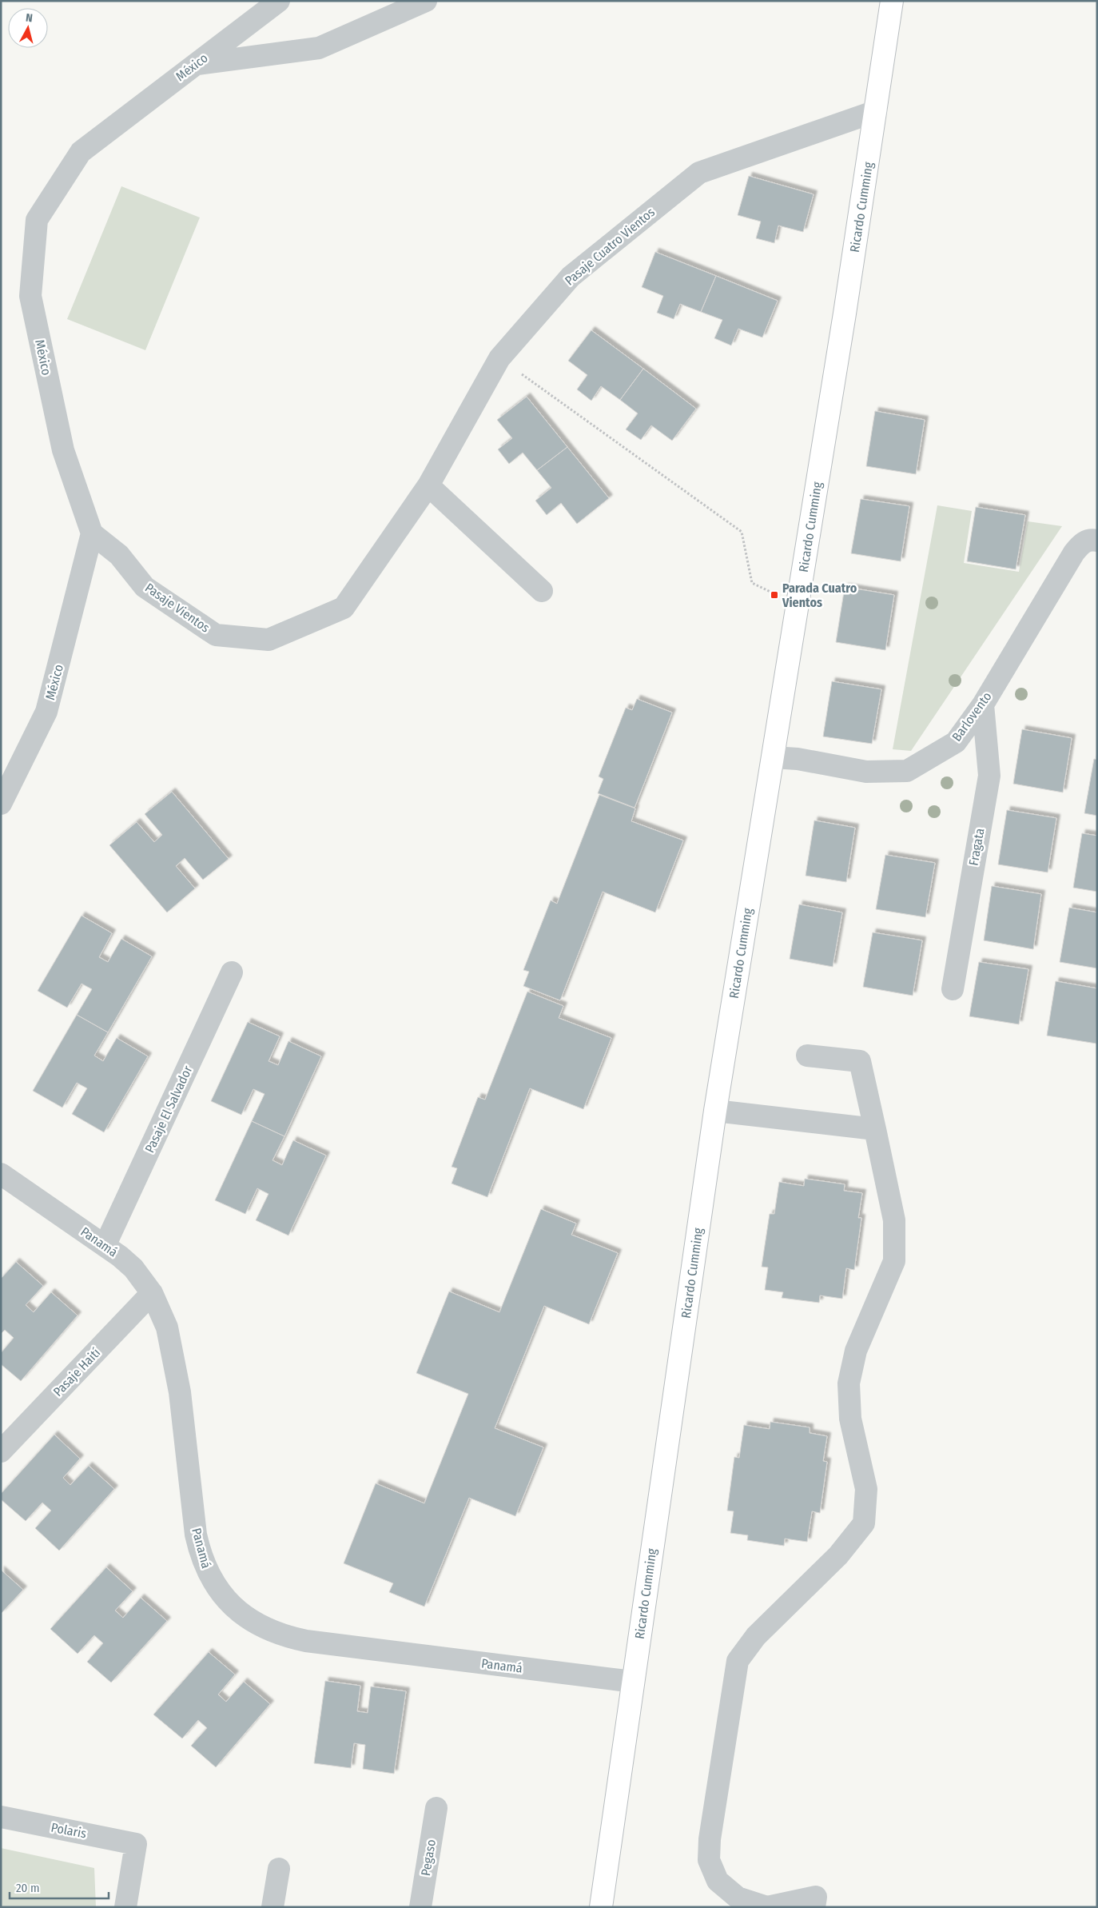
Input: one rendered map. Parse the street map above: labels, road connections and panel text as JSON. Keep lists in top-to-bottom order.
{
  "streets": {
    "main road": ["Ricardo Cumming"],
    "street": [
      "México",
      "Pasaje Cuatro Vientos",
      "Pasaje Vientos",
      "Barlovento",
      "Fragata",
      "Pasaje El Salvador",
      "Panamá",
      "Pasaje Haití",
      "Polaris",
      "Pegaso"
    ]
  },
  "crossings": [
    ["México", "Pasaje Vientos"],
    ["Ricardo Cumming", "Pasaje Cuatro Vientos"],
    ["Ricardo Cumming", "Barlovento"],
    ["Ricardo Cumming", "Panamá"],
    ["Pasaje Cuatro Vientos", "Pasaje Vientos"],
    ["Barlovento", "Fragata"],
    ["Pasaje El Salvador", "Panamá"],
    ["Panamá", "Pasaje Haití"]
  ],
  "places": {
    "transit": ["Parada Cuatro Vientos"]
  },
  "scale_bar": "20 m",
  "north": "top"
}
